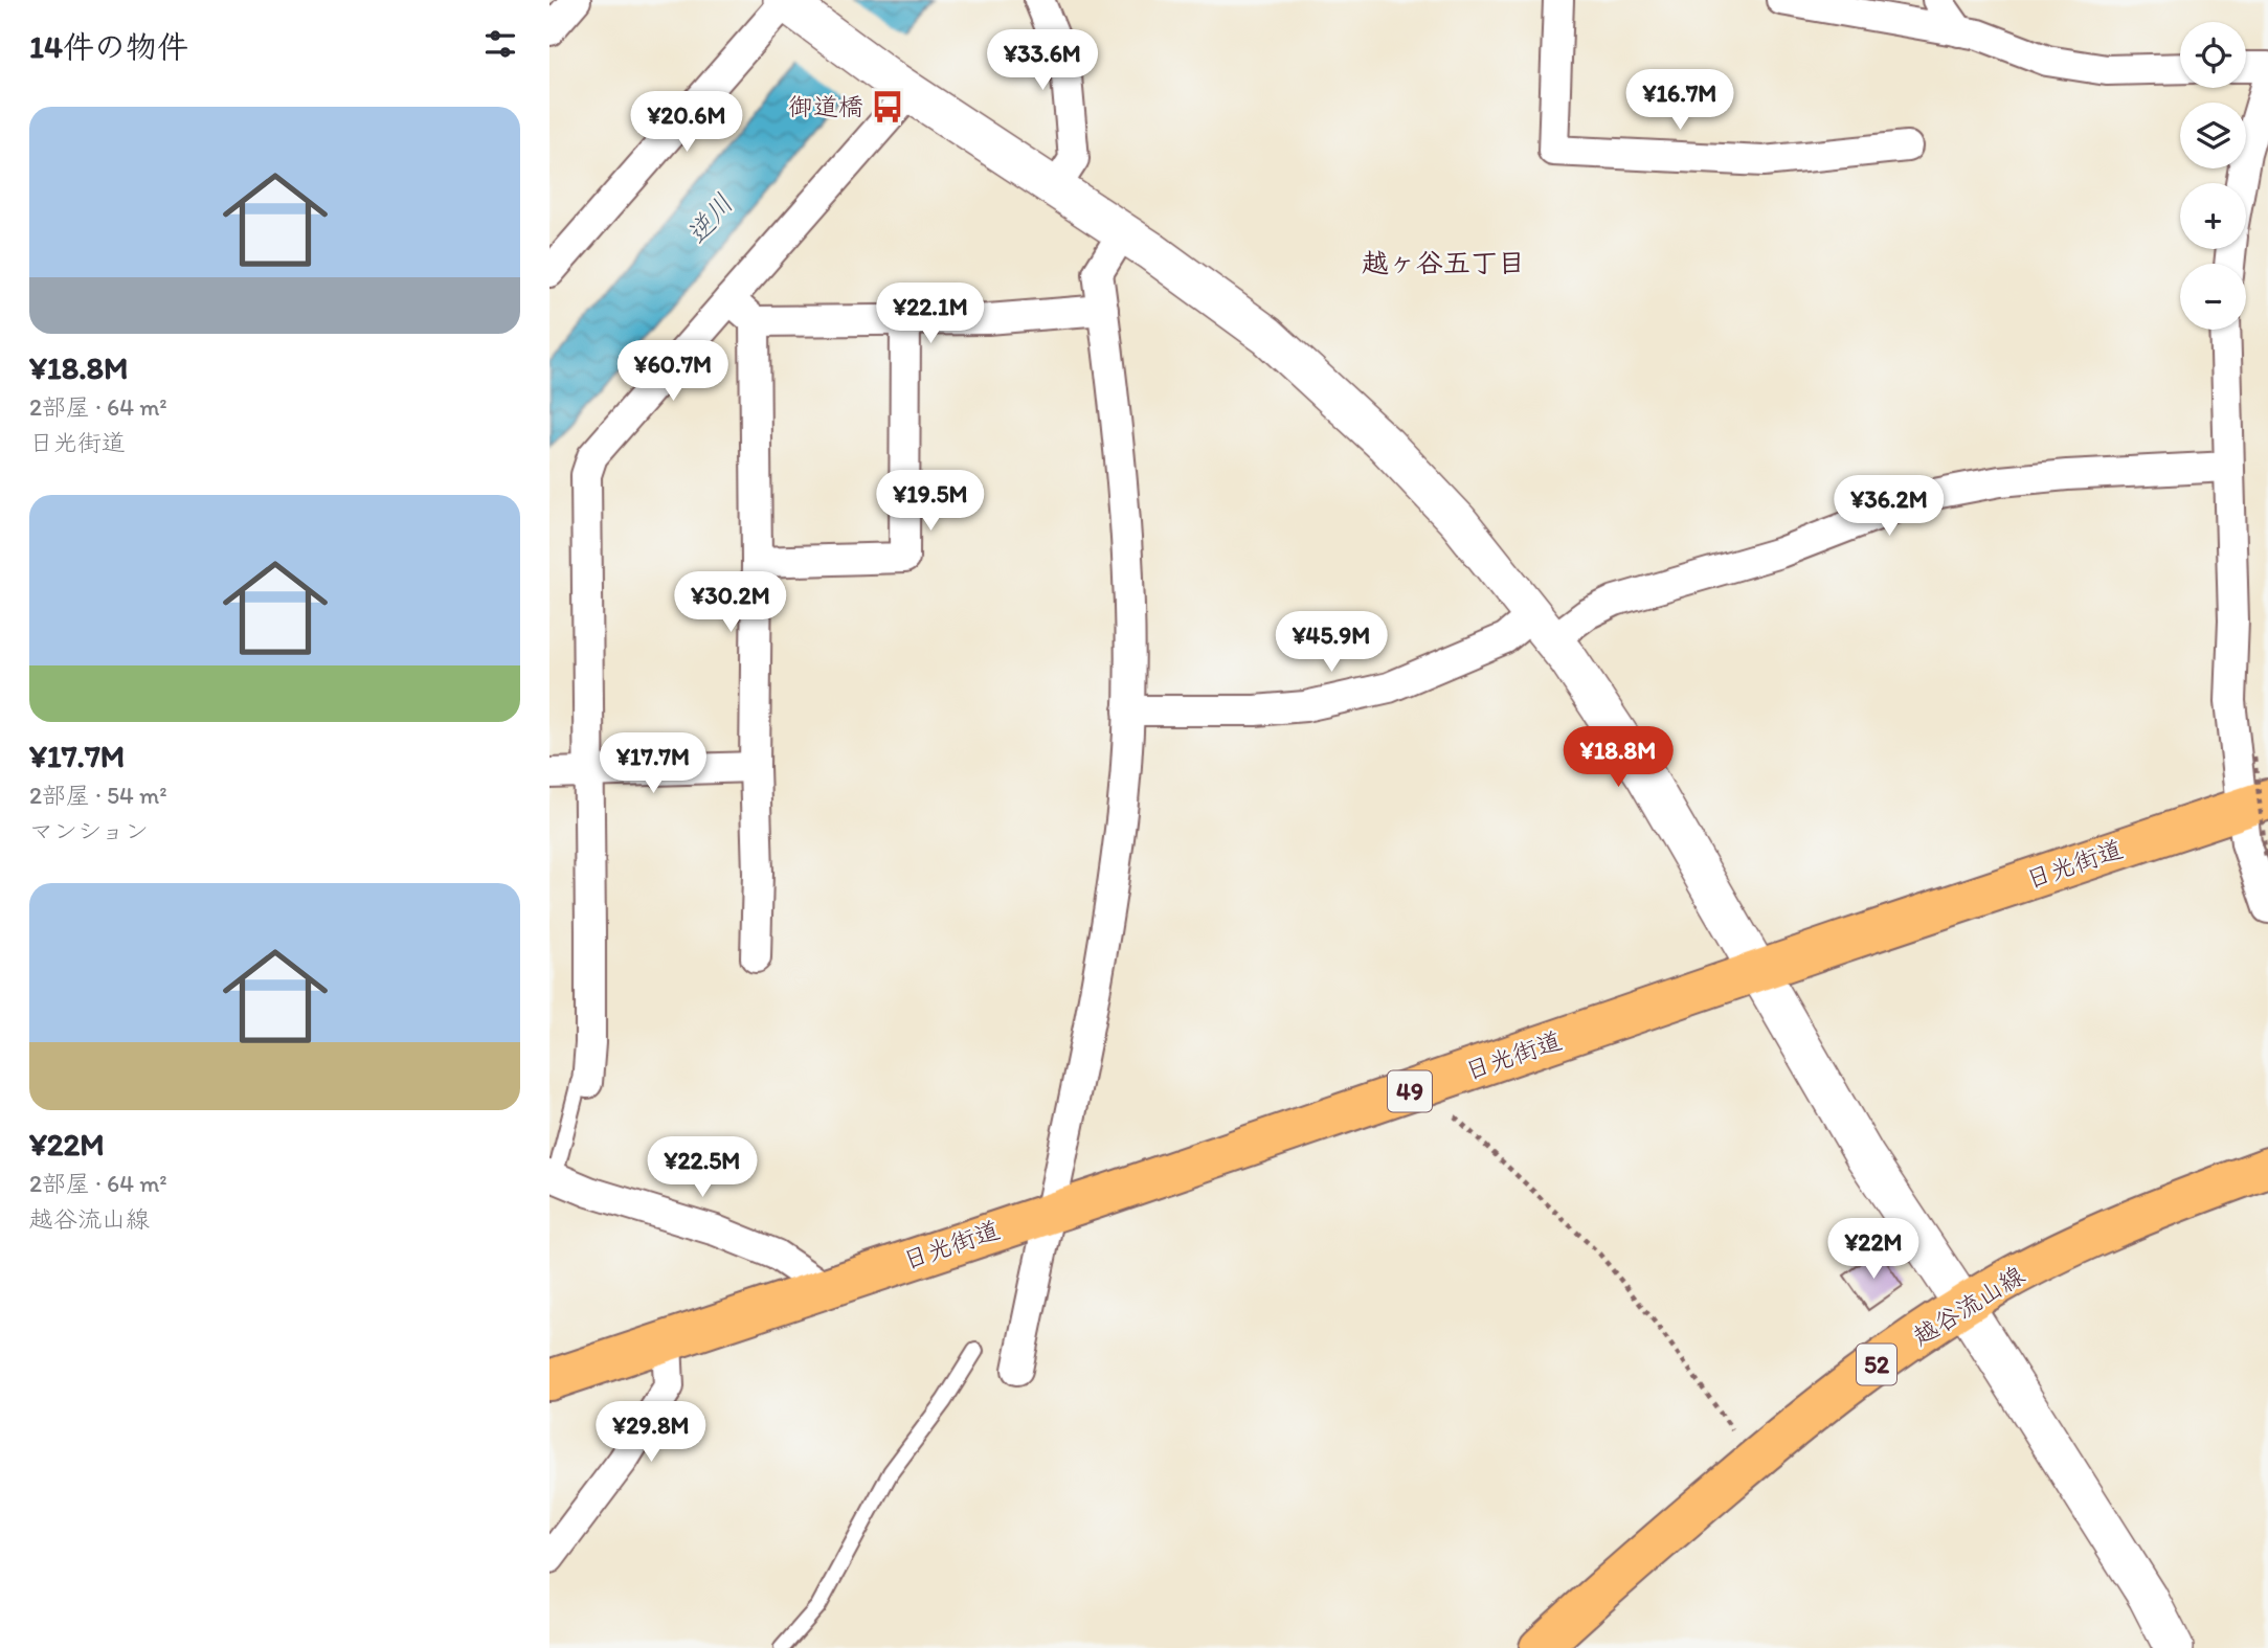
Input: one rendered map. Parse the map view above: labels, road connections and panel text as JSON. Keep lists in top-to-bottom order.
{
  "streets": {
    "main road": [
      "日光街道",
      "49",
      "越谷流山線",
      "52"
    ]
  },
  "districts": ["越ヶ谷五丁目"],
  "water": ["逆川"],
  "places": {
    "bus stop": ["御道橋"]
  },
  "page": {
    "heading": "14件の物件",
    "map_buttons": ["+", "−"],
    "price": [
      "¥33.6M",
      "¥16.7M",
      "¥20.6M",
      "¥22.1M",
      "¥60.7M",
      "¥19.5M",
      "¥36.2M",
      "¥30.2M",
      "¥45.9M",
      "¥18.8M",
      "¥17.7M",
      "¥22.5M",
      "¥22M",
      "¥29.8M"
    ],
    "list": [
      {
        "name": "¥18.8M",
        "note": "2部屋 · 64 m² · 日光街道"
      },
      {
        "name": "¥17.7M",
        "note": "2部屋 · 54 m² · マンション"
      },
      {
        "name": "¥22M",
        "note": "2部屋 · 64 m² · 越谷流山線"
      }
    ]
  }
}
